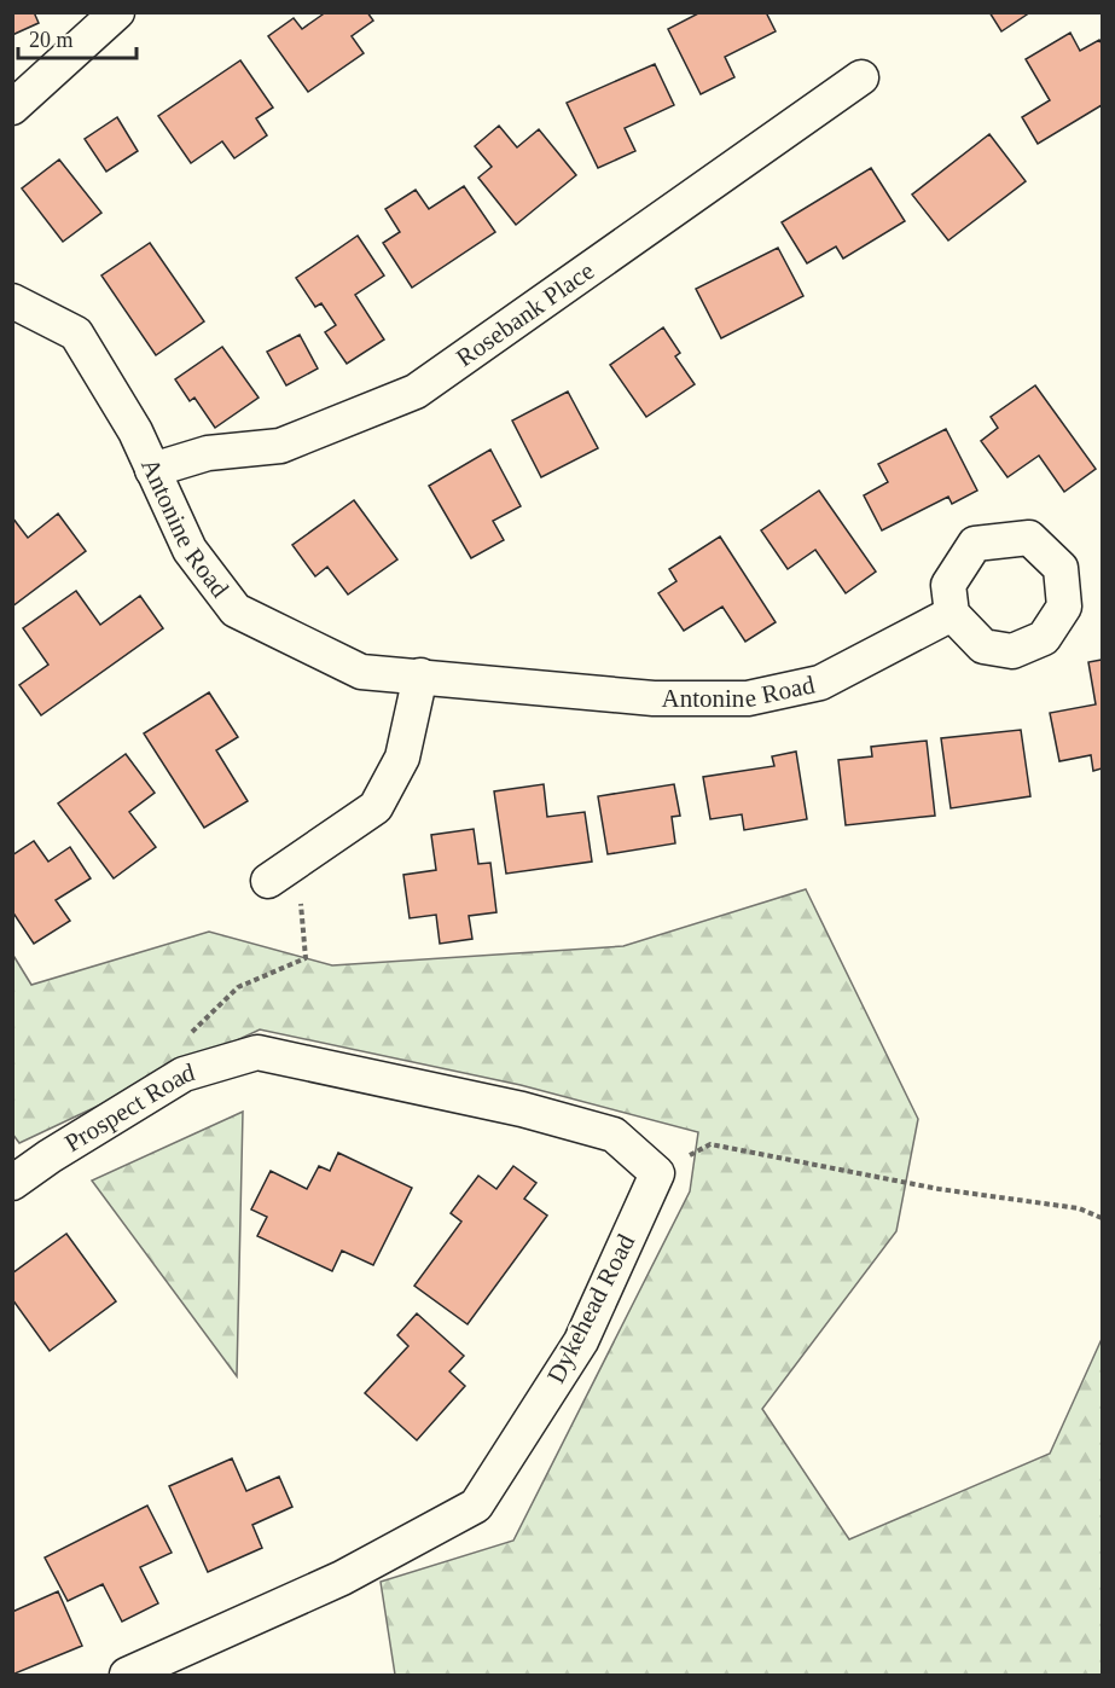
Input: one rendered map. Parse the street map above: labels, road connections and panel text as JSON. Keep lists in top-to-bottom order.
{
  "streets": {
    "street": [
      "Rosebank Place",
      "Antonine Road",
      "Prospect Road",
      "Dykehead Road"
    ]
  },
  "crossings": [
    ["Rosebank Place", "Antonine Road"],
    ["Prospect Road", "Dykehead Road"]
  ],
  "scale_bar": "20 m"
}
